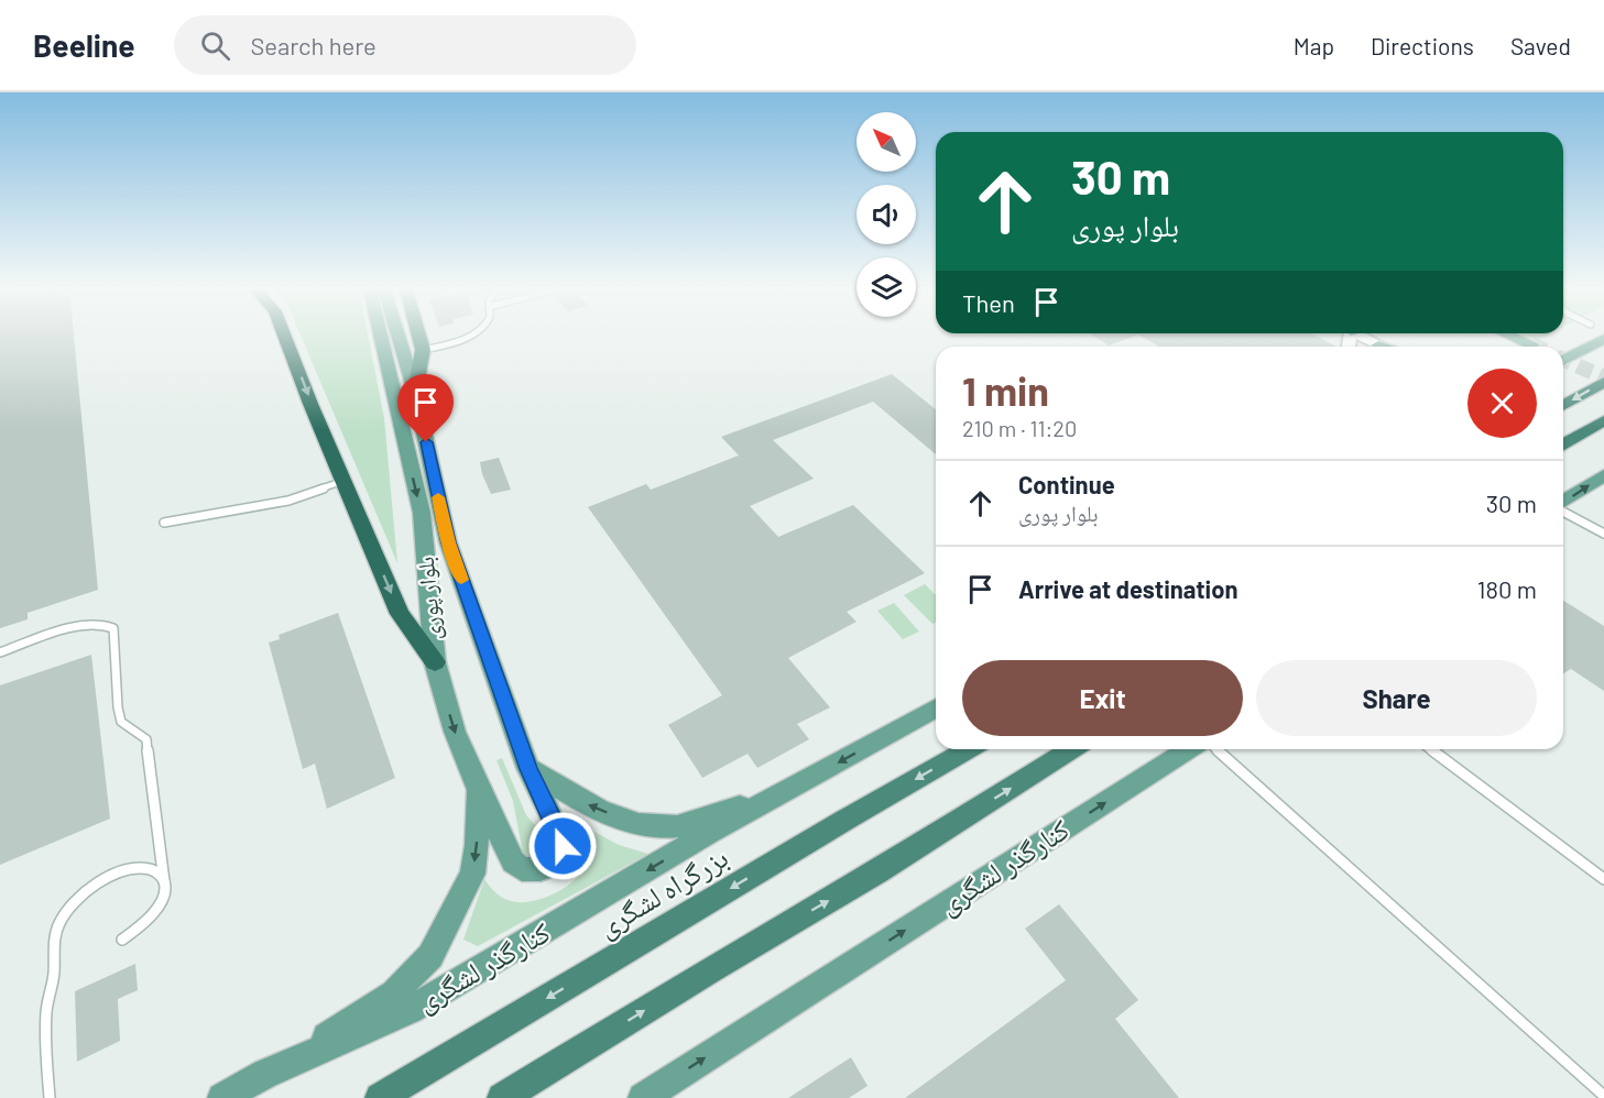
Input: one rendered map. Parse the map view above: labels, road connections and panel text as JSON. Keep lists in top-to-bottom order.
{
  "streets": {
    "highway": ["بزرگراه لشگری"],
    "main road": ["بلوار پوری", "کنارگذر لشگری"]
  },
  "north": "top left",
  "page": {
    "header": "Beeline",
    "search": "Search here",
    "nav": ["Map", "Directions", "Saved"],
    "turn": ["30 m", "بلوار پوری"],
    "then": "Then",
    "heading": ["1 min", "210 m · 11:20"],
    "list": [
      {
        "name": "Continue",
        "note": "بلوار پوری",
        "value": "30 m"
      },
      {
        "name": "Arrive at destination",
        "value": "180 m"
      }
    ],
    "buttons": ["Exit", "Share"]
  }
}
